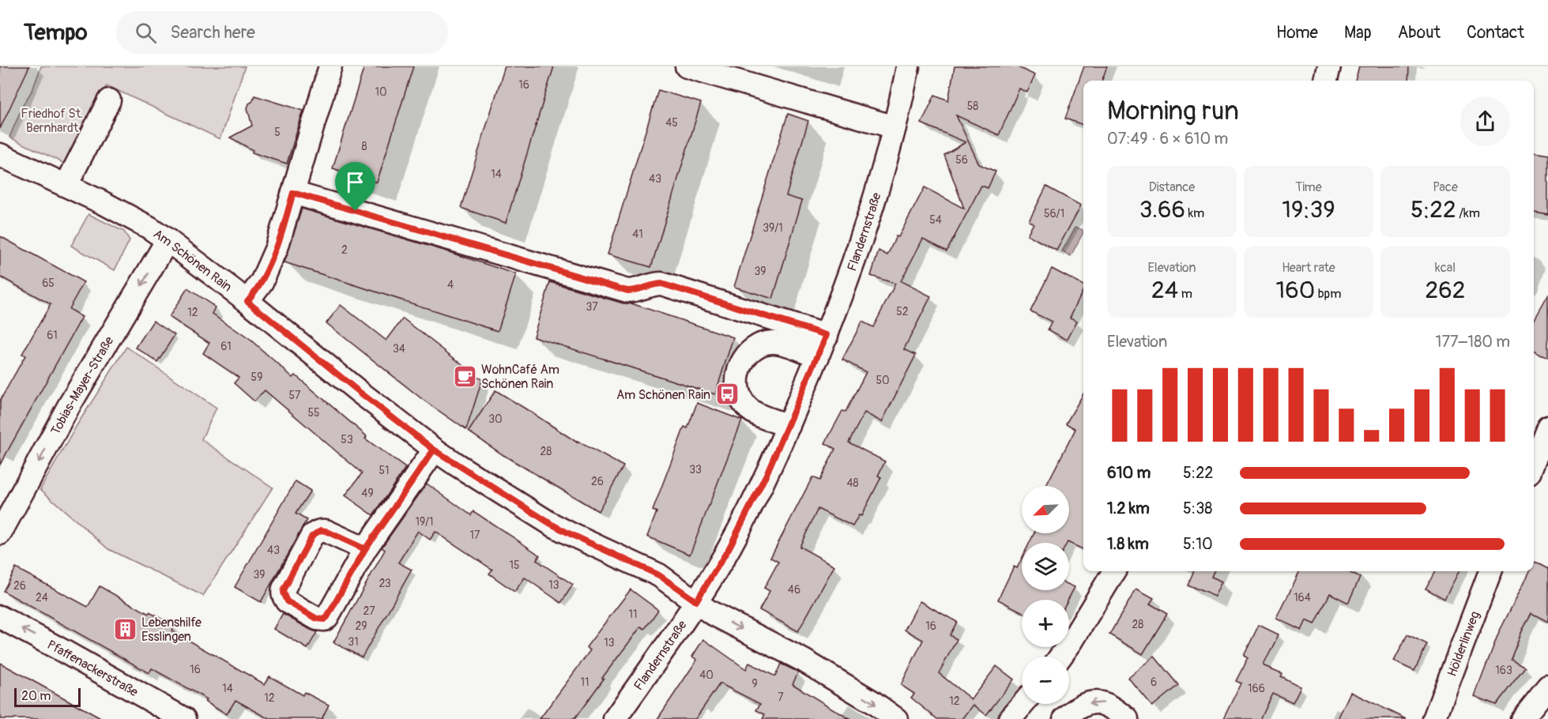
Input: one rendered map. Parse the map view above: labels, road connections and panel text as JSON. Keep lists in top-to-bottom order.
{
  "streets": {
    "street": [
      "Flandernstraße",
      "Am Schönen Rain",
      "Tobias-Mayer-Straße",
      "Hölderlinweg",
      "Pfaffenackerstraße"
    ]
  },
  "crossings": [
    ["Flandernstraße", "Am Schönen Rain"],
    ["Am Schönen Rain", "Tobias-Mayer-Straße"]
  ],
  "one_way": ["Tobias-Mayer-Straße", "Pfaffenackerstraße"],
  "parks": ["Friedhof St. Bernhardt"],
  "places": {
    "cafe": ["WohnCafé Am Schönen Rain"],
    "bus stop": ["Am Schönen Rain"],
    "building": ["Lebenshilfe Esslingen"]
  },
  "house_numbers": [
    "16",
    "10",
    "58",
    "45",
    "5",
    "8",
    "56",
    "14",
    "43",
    "56/1",
    "54",
    "39/1",
    "41",
    "2",
    "39",
    "65",
    "4",
    "37",
    "52",
    "12",
    "61",
    "61",
    "34",
    "59",
    "50",
    "57",
    "55",
    "30",
    "53",
    "28",
    "33",
    "51",
    "26",
    "48",
    "49",
    "19/1",
    "17",
    "43",
    "15",
    "39",
    "23",
    "13",
    "26",
    "46",
    "24",
    "164",
    "27",
    "11",
    "28",
    "29",
    "16",
    "31",
    "13",
    "16",
    "163",
    "40",
    "11",
    "6",
    "9",
    "14",
    "166",
    "7",
    "12",
    "12"
  ],
  "scale_bar": "20 m",
  "north": "bottom left",
  "page": {
    "header": "Tempo",
    "search": "Search here",
    "nav": [
      "Home",
      "Map",
      "About",
      "Contact"
    ],
    "heading": ["Morning run", "07:49 · 6 × 610 m"],
    "stats": [
      ["Distance", "3.66 km"],
      ["Time", "19:39"],
      ["Pace", "5:22 /km"],
      ["Elevation", "24 m"],
      ["Heart rate", "160 bpm"],
      ["kcal", "262"]
    ],
    "chart": ["Elevation", "177–180 m"],
    "list": [
      {
        "name": "610 m",
        "note": "5:22"
      },
      {
        "name": "1.2 km",
        "note": "5:38"
      },
      {
        "name": "1.8 km",
        "note": "5:10"
      }
    ],
    "map_buttons": ["+", "−"],
    "scale": "20 m"
  }
}
